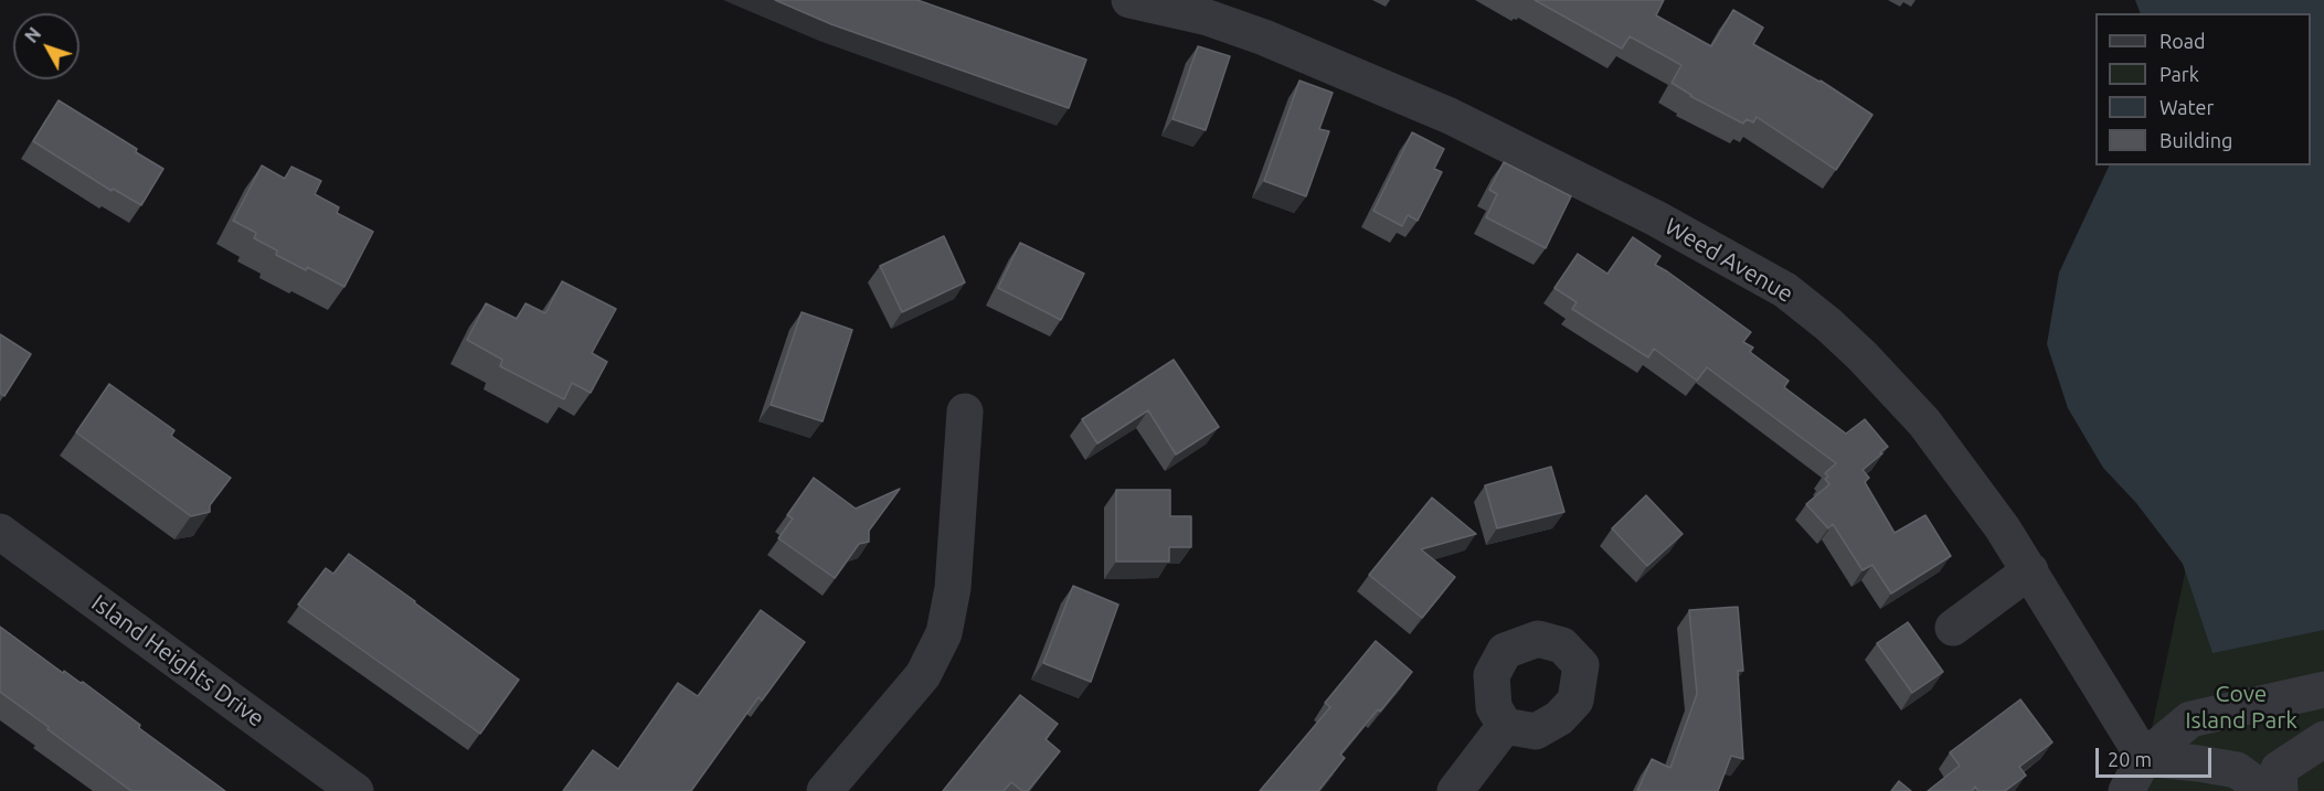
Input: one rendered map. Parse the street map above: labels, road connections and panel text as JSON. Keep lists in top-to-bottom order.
{
  "streets": {
    "street": ["Weed Avenue", "Island Heights Drive"]
  },
  "parks": ["Cove Island Park"],
  "legend": [
    "Road",
    "Park",
    "Water",
    "Building"
  ],
  "scale_bar": "20 m",
  "north": "top left"
}
